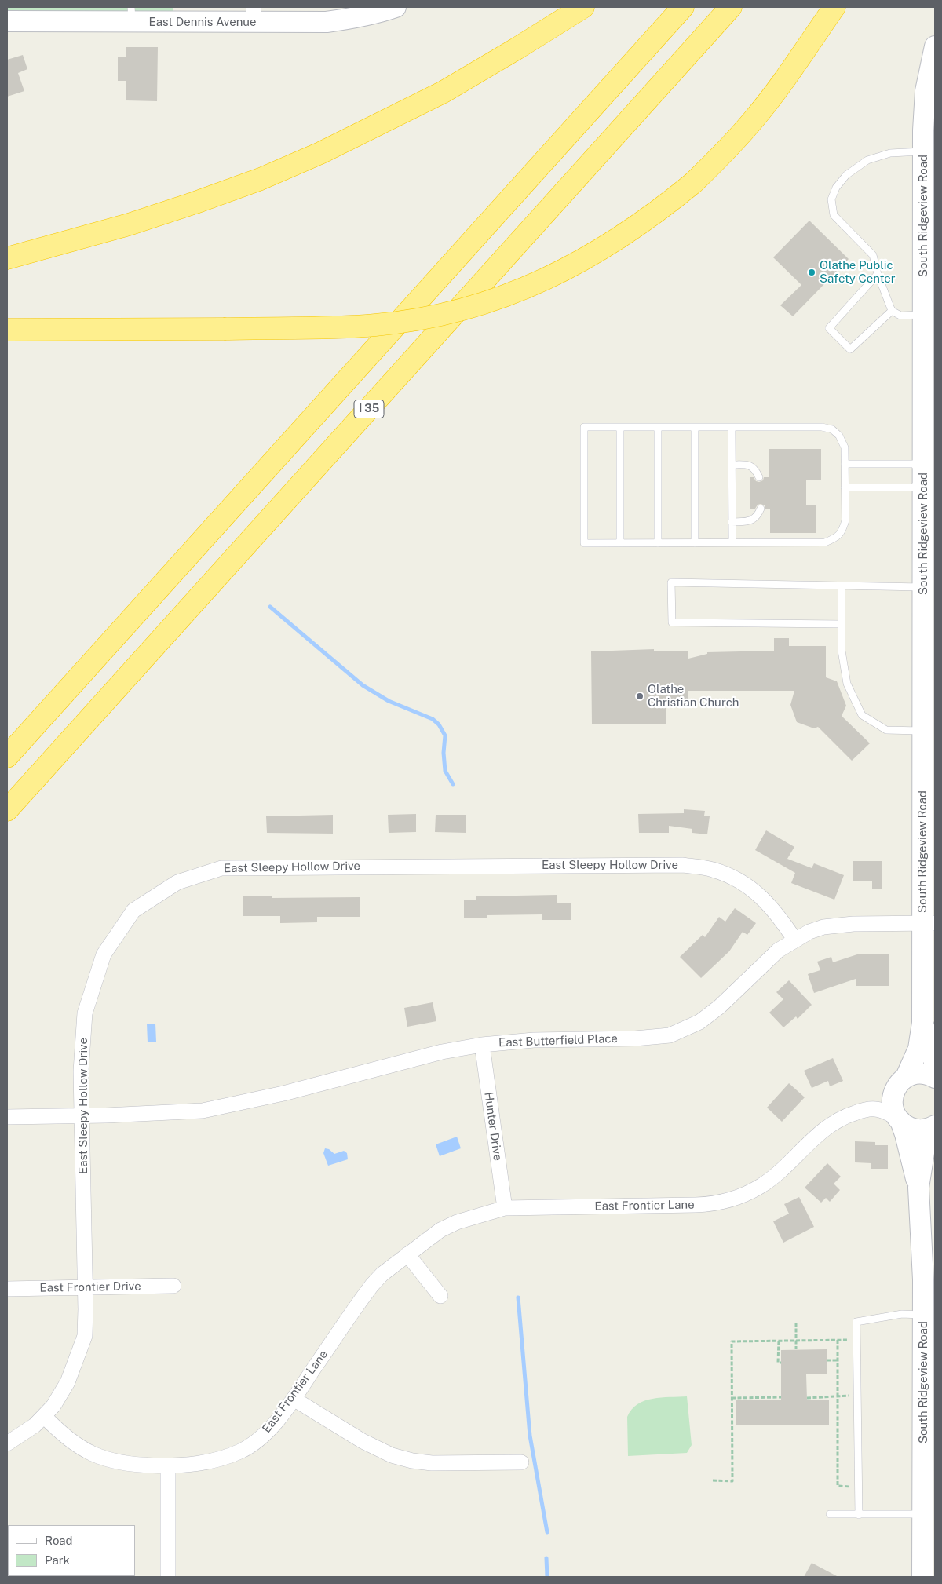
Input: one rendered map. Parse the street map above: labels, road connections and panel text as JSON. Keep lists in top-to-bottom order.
{
  "streets": {
    "highway": ["I 35"],
    "main road": ["East Dennis Avenue", "South Ridgeview Road"],
    "street": [
      "East Sleepy Hollow Drive",
      "East Butterfield Place",
      "Hunter Drive",
      "East Frontier Lane",
      "East Frontier Drive"
    ]
  },
  "crossings": [
    ["South Ridgeview Road", "East Butterfield Place"],
    ["East Sleepy Hollow Drive", "East Butterfield Place"],
    ["East Sleepy Hollow Drive", "East Frontier Lane"],
    ["East Sleepy Hollow Drive", "East Frontier Drive"],
    ["East Butterfield Place", "Hunter Drive"],
    ["Hunter Drive", "East Frontier Lane"]
  ],
  "places": ["Olathe Public Safety Center", "Olathe Christian Church"],
  "legend": ["Road", "Park"]
}
